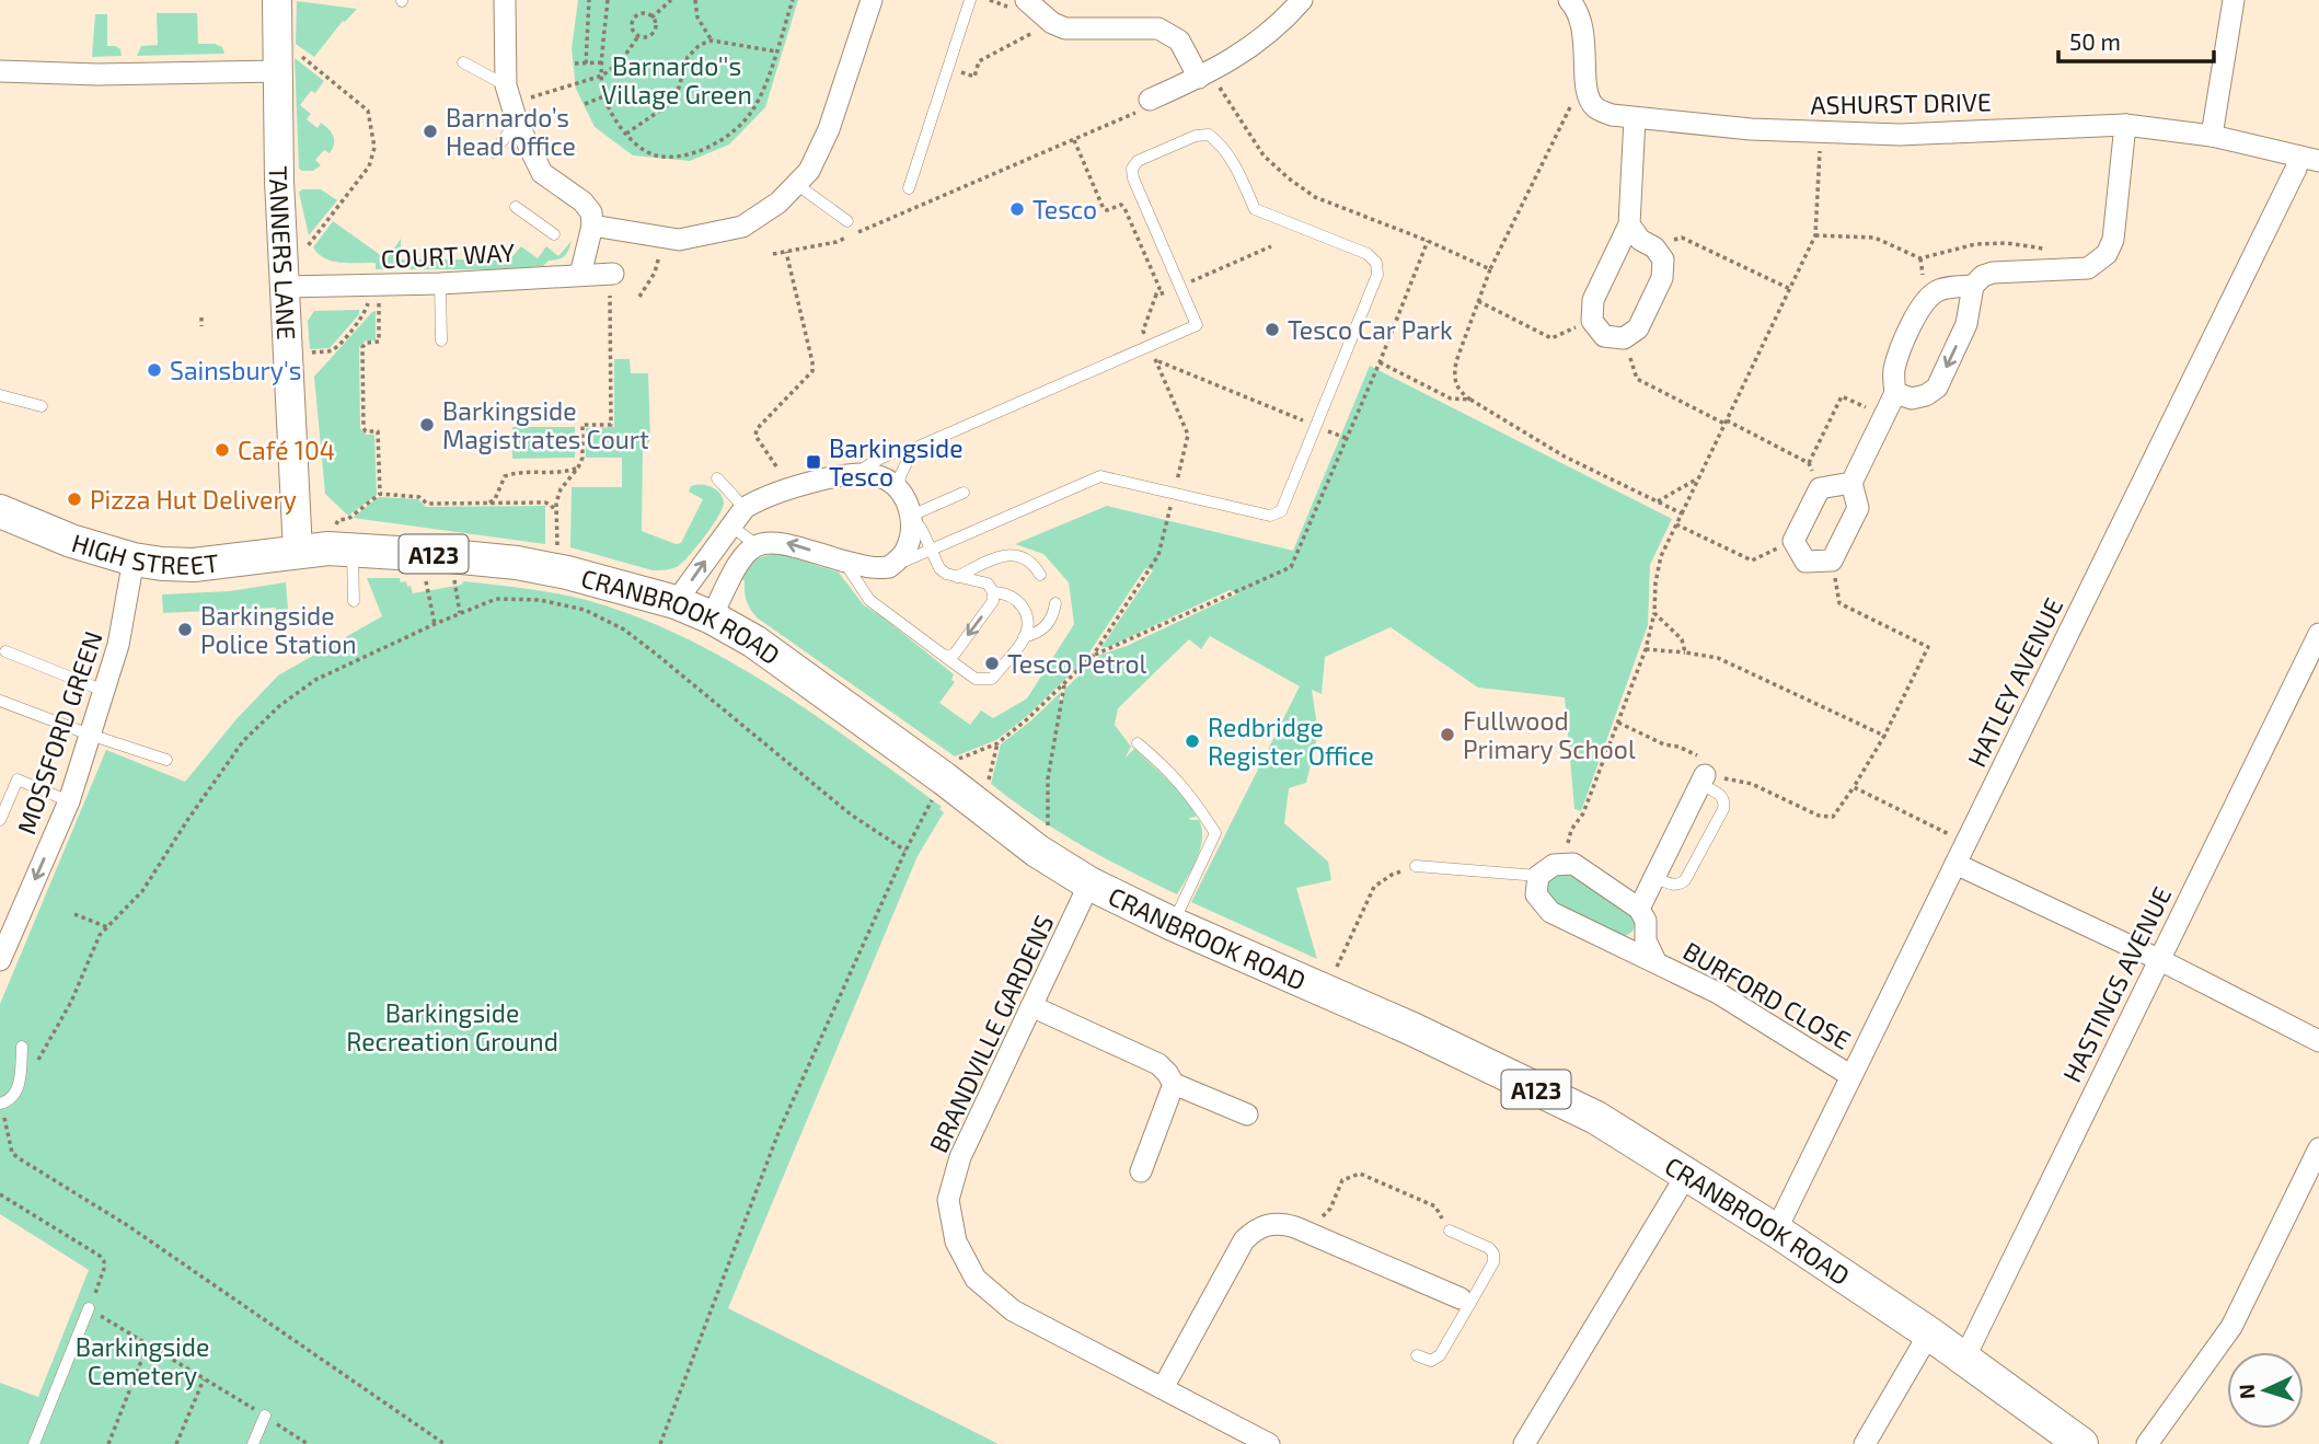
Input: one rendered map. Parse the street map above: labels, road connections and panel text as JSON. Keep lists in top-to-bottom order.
{
  "streets": {
    "main road": ["HIGH STREET", "A123", "CRANBROOK ROAD"],
    "street": [
      "ASHURST DRIVE",
      "TANNERS LANE",
      "COURT WAY",
      "HATLEY AVENUE",
      "MOSSFORD GREEN",
      "HASTINGS AVENUE",
      "BURFORD CLOSE",
      "BRANDVILLE GARDENS"
    ]
  },
  "crossings": [
    ["ASHURST DRIVE", "HATLEY AVENUE"],
    ["TANNERS LANE", "COURT WAY"],
    ["TANNERS LANE", "HIGH STREET"],
    ["TANNERS LANE", "CRANBROOK ROAD"],
    ["HIGH STREET", "CRANBROOK ROAD"],
    ["HIGH STREET", "MOSSFORD GREEN"],
    ["CRANBROOK ROAD", "HATLEY AVENUE"],
    ["CRANBROOK ROAD", "HASTINGS AVENUE"],
    ["CRANBROOK ROAD", "BRANDVILLE GARDENS"],
    ["HATLEY AVENUE", "BURFORD CLOSE"]
  ],
  "one_way": ["MOSSFORD GREEN"],
  "parks": ["Barnardo''s Village Green", "Barkingside Recreation Ground", "Barkingside Cemetery"],
  "places": {
    "other": [
      "Barnardo’s Head Office",
      "Tesco",
      "Tesco Car Park",
      "Sainsbury's",
      "Barkingside Magistrates Court",
      "Café 104",
      "Pizza Hut Delivery",
      "Barkingside Police Station",
      "Tesco Petrol",
      "Fullwood Primary School",
      "Redbridge Register Office"
    ],
    "transit": ["Barkingside Tesco"]
  },
  "scale_bar": "50 m",
  "north": "left"
}
